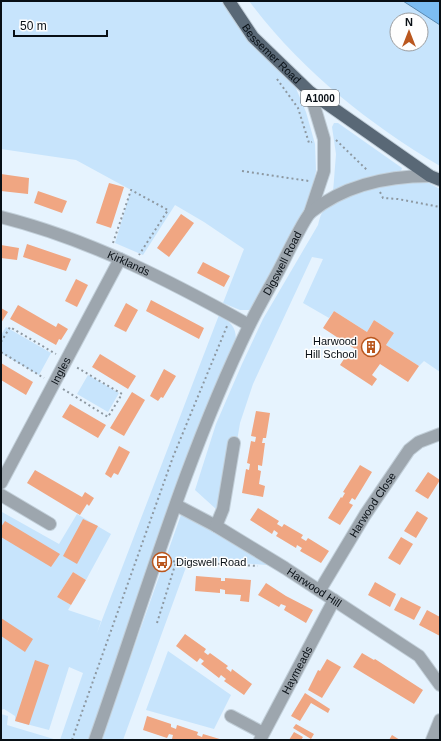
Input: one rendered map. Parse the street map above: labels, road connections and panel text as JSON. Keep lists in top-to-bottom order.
{
  "streets": {
    "main road": ["Bessemer Road", "A1000"],
    "street": [
      "Kirklands",
      "Digswell Road",
      "Ingles",
      "Harwood Close",
      "Harwood Hill",
      "Haymeads"
    ]
  },
  "crossings": [
    ["Bessemer Road", "Digswell Road"],
    ["Kirklands", "Digswell Road"],
    ["Kirklands", "Ingles"],
    ["Digswell Road", "Harwood Hill"],
    ["Harwood Close", "Harwood Hill"],
    ["Harwood Hill", "Haymeads"]
  ],
  "places": {
    "building": ["Harwood Hill School"],
    "bus stop": ["Digswell Road"]
  },
  "scale_bar": "50 m",
  "north": "top"
}
